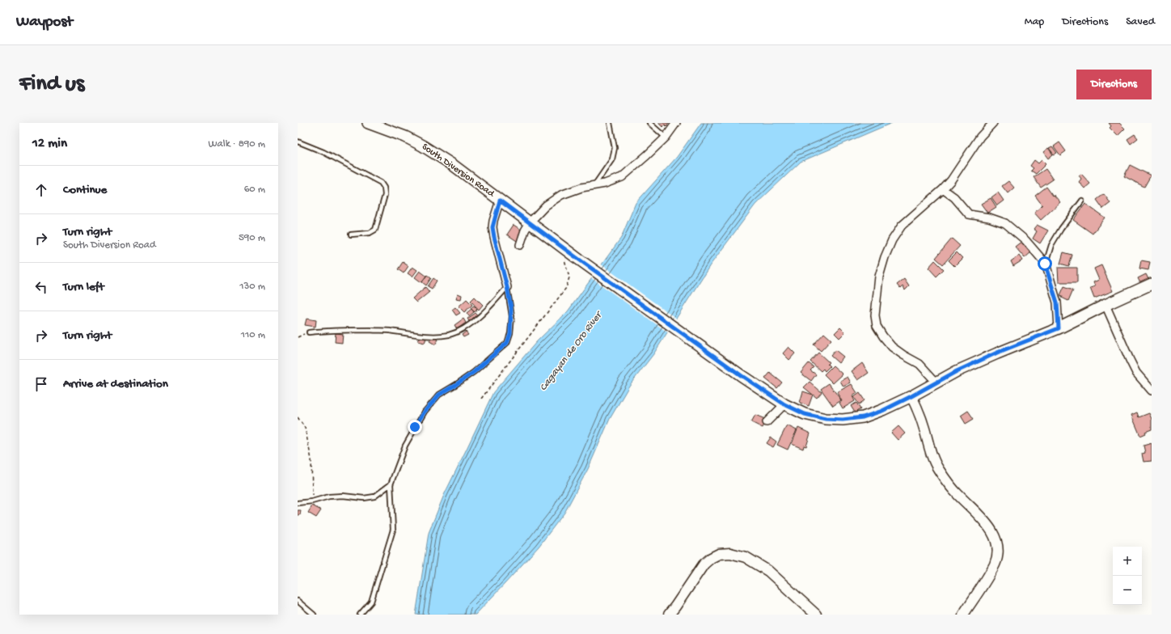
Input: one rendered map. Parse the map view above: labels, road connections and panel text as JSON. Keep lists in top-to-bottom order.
{
  "streets": {
    "main road": ["South Diversion Road"]
  },
  "water": ["Cagayan de Oro River"],
  "page": {
    "header": "Waypost",
    "nav": ["Map", "Directions", "Saved"],
    "buttons": "Directions",
    "title": "Find us",
    "heading": ["12 min", "Walk · 890 m"],
    "list": [
      ["Continue", "60 m"],
      ["Turn right", "South Diversion Road", "590 m"],
      ["Turn left", "130 m"],
      ["Turn right", "110 m"],
      "Arrive at destination"
    ],
    "map_buttons": ["+", "−"]
  }
}
